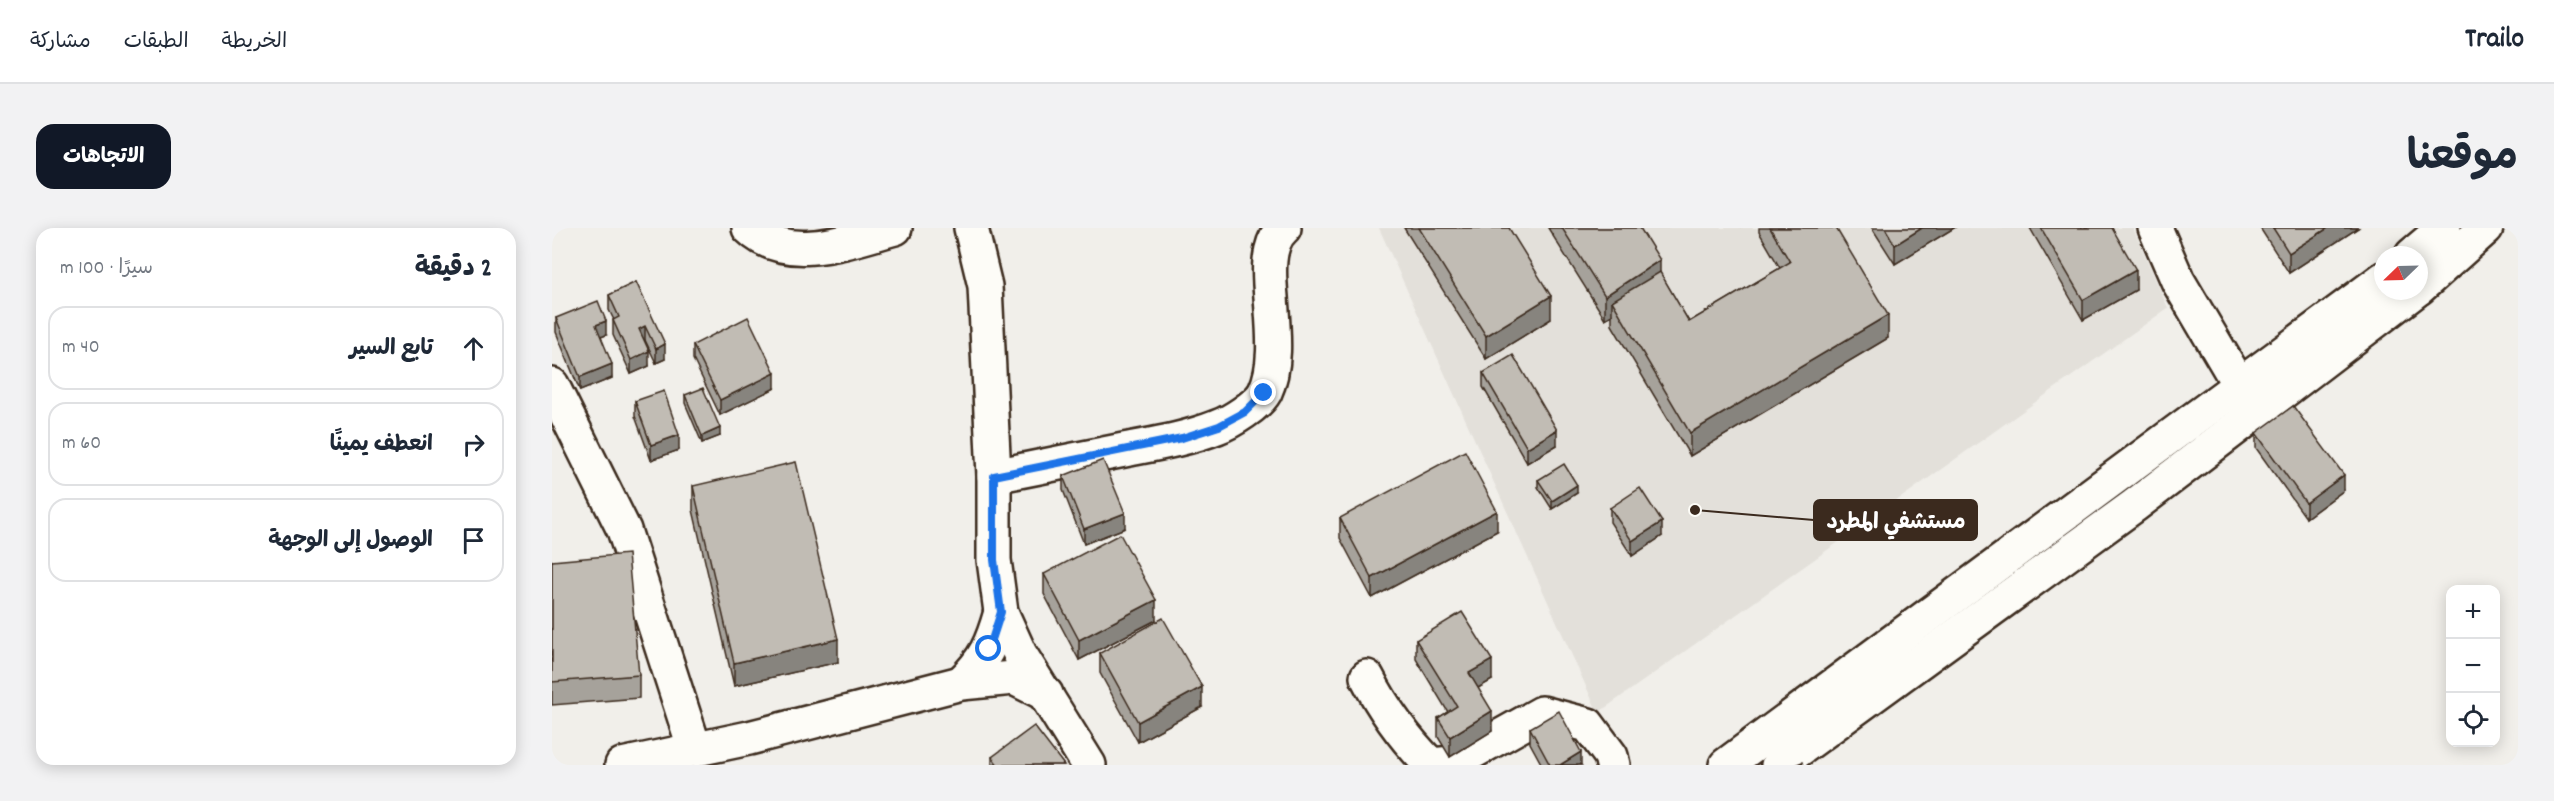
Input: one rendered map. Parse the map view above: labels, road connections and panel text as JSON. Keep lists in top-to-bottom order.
{
  "places": ["مستشفي المطرد"],
  "north": "bottom left",
  "page": {
    "header": "Trailo",
    "nav": ["الخريطة", "الطبقات", "مشاركة"],
    "title": "موقعنا",
    "buttons": "الاتجاهات",
    "heading": ["2 دقيقة", "سيرًا · 100 m"],
    "list": [
      ["تابع السير", "40 m"],
      ["انعطف يمينًا", "60 m"],
      "الوصول إلى الوجهة"
    ],
    "map_buttons": ["+", "−"]
  }
}
